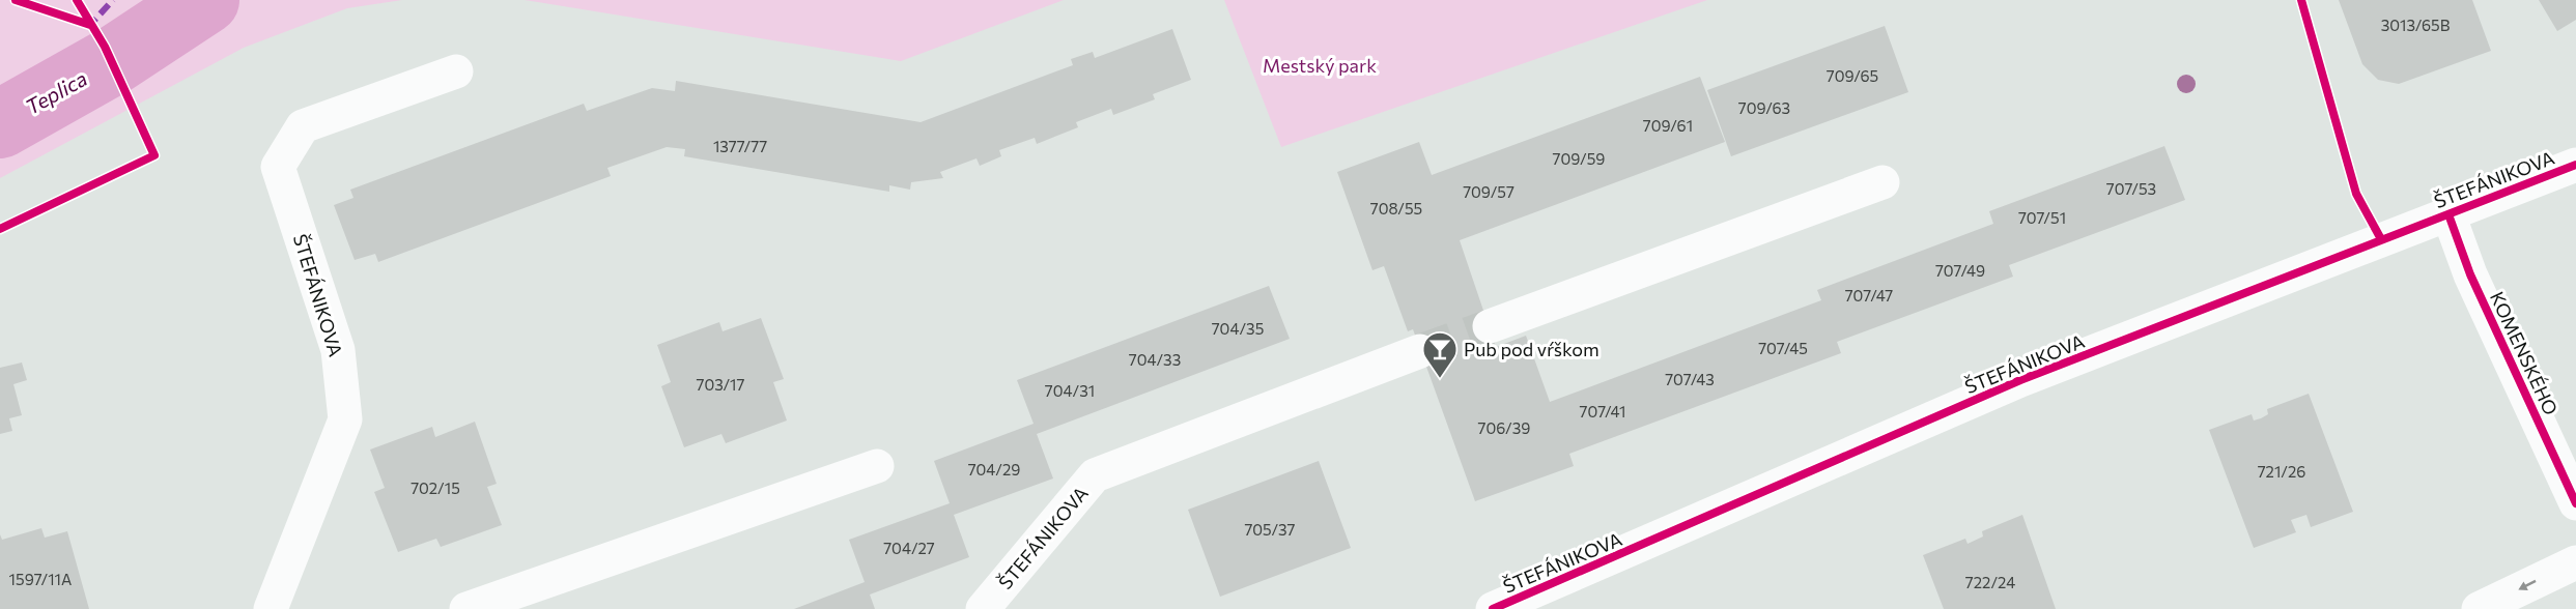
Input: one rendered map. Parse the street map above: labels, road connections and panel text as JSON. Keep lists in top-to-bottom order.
{
  "streets": {
    "street": ["ŠTEFÁNIKOVA", "KOMENSKÉHO"]
  },
  "crossings": [
    ["ŠTEFÁNIKOVA", "KOMENSKÉHO"]
  ],
  "water": ["Teplica"],
  "parks": ["Mestský park"],
  "places": {
    "bar": ["Pub pod vŕškom"]
  },
  "house_numbers": [
    "3013/65B",
    "709/65",
    "709/63",
    "709/61",
    "1377/77",
    "709/59",
    "707/53",
    "709/57",
    "708/55",
    "707/51",
    "707/49",
    "707/47",
    "704/35",
    "707/45",
    "704/33",
    "707/43",
    "703/17",
    "704/31",
    "707/41",
    "706/39",
    "704/29",
    "721/26",
    "702/15",
    "705/37",
    "704/27",
    "1597/11A",
    "722/24"
  ]
}
